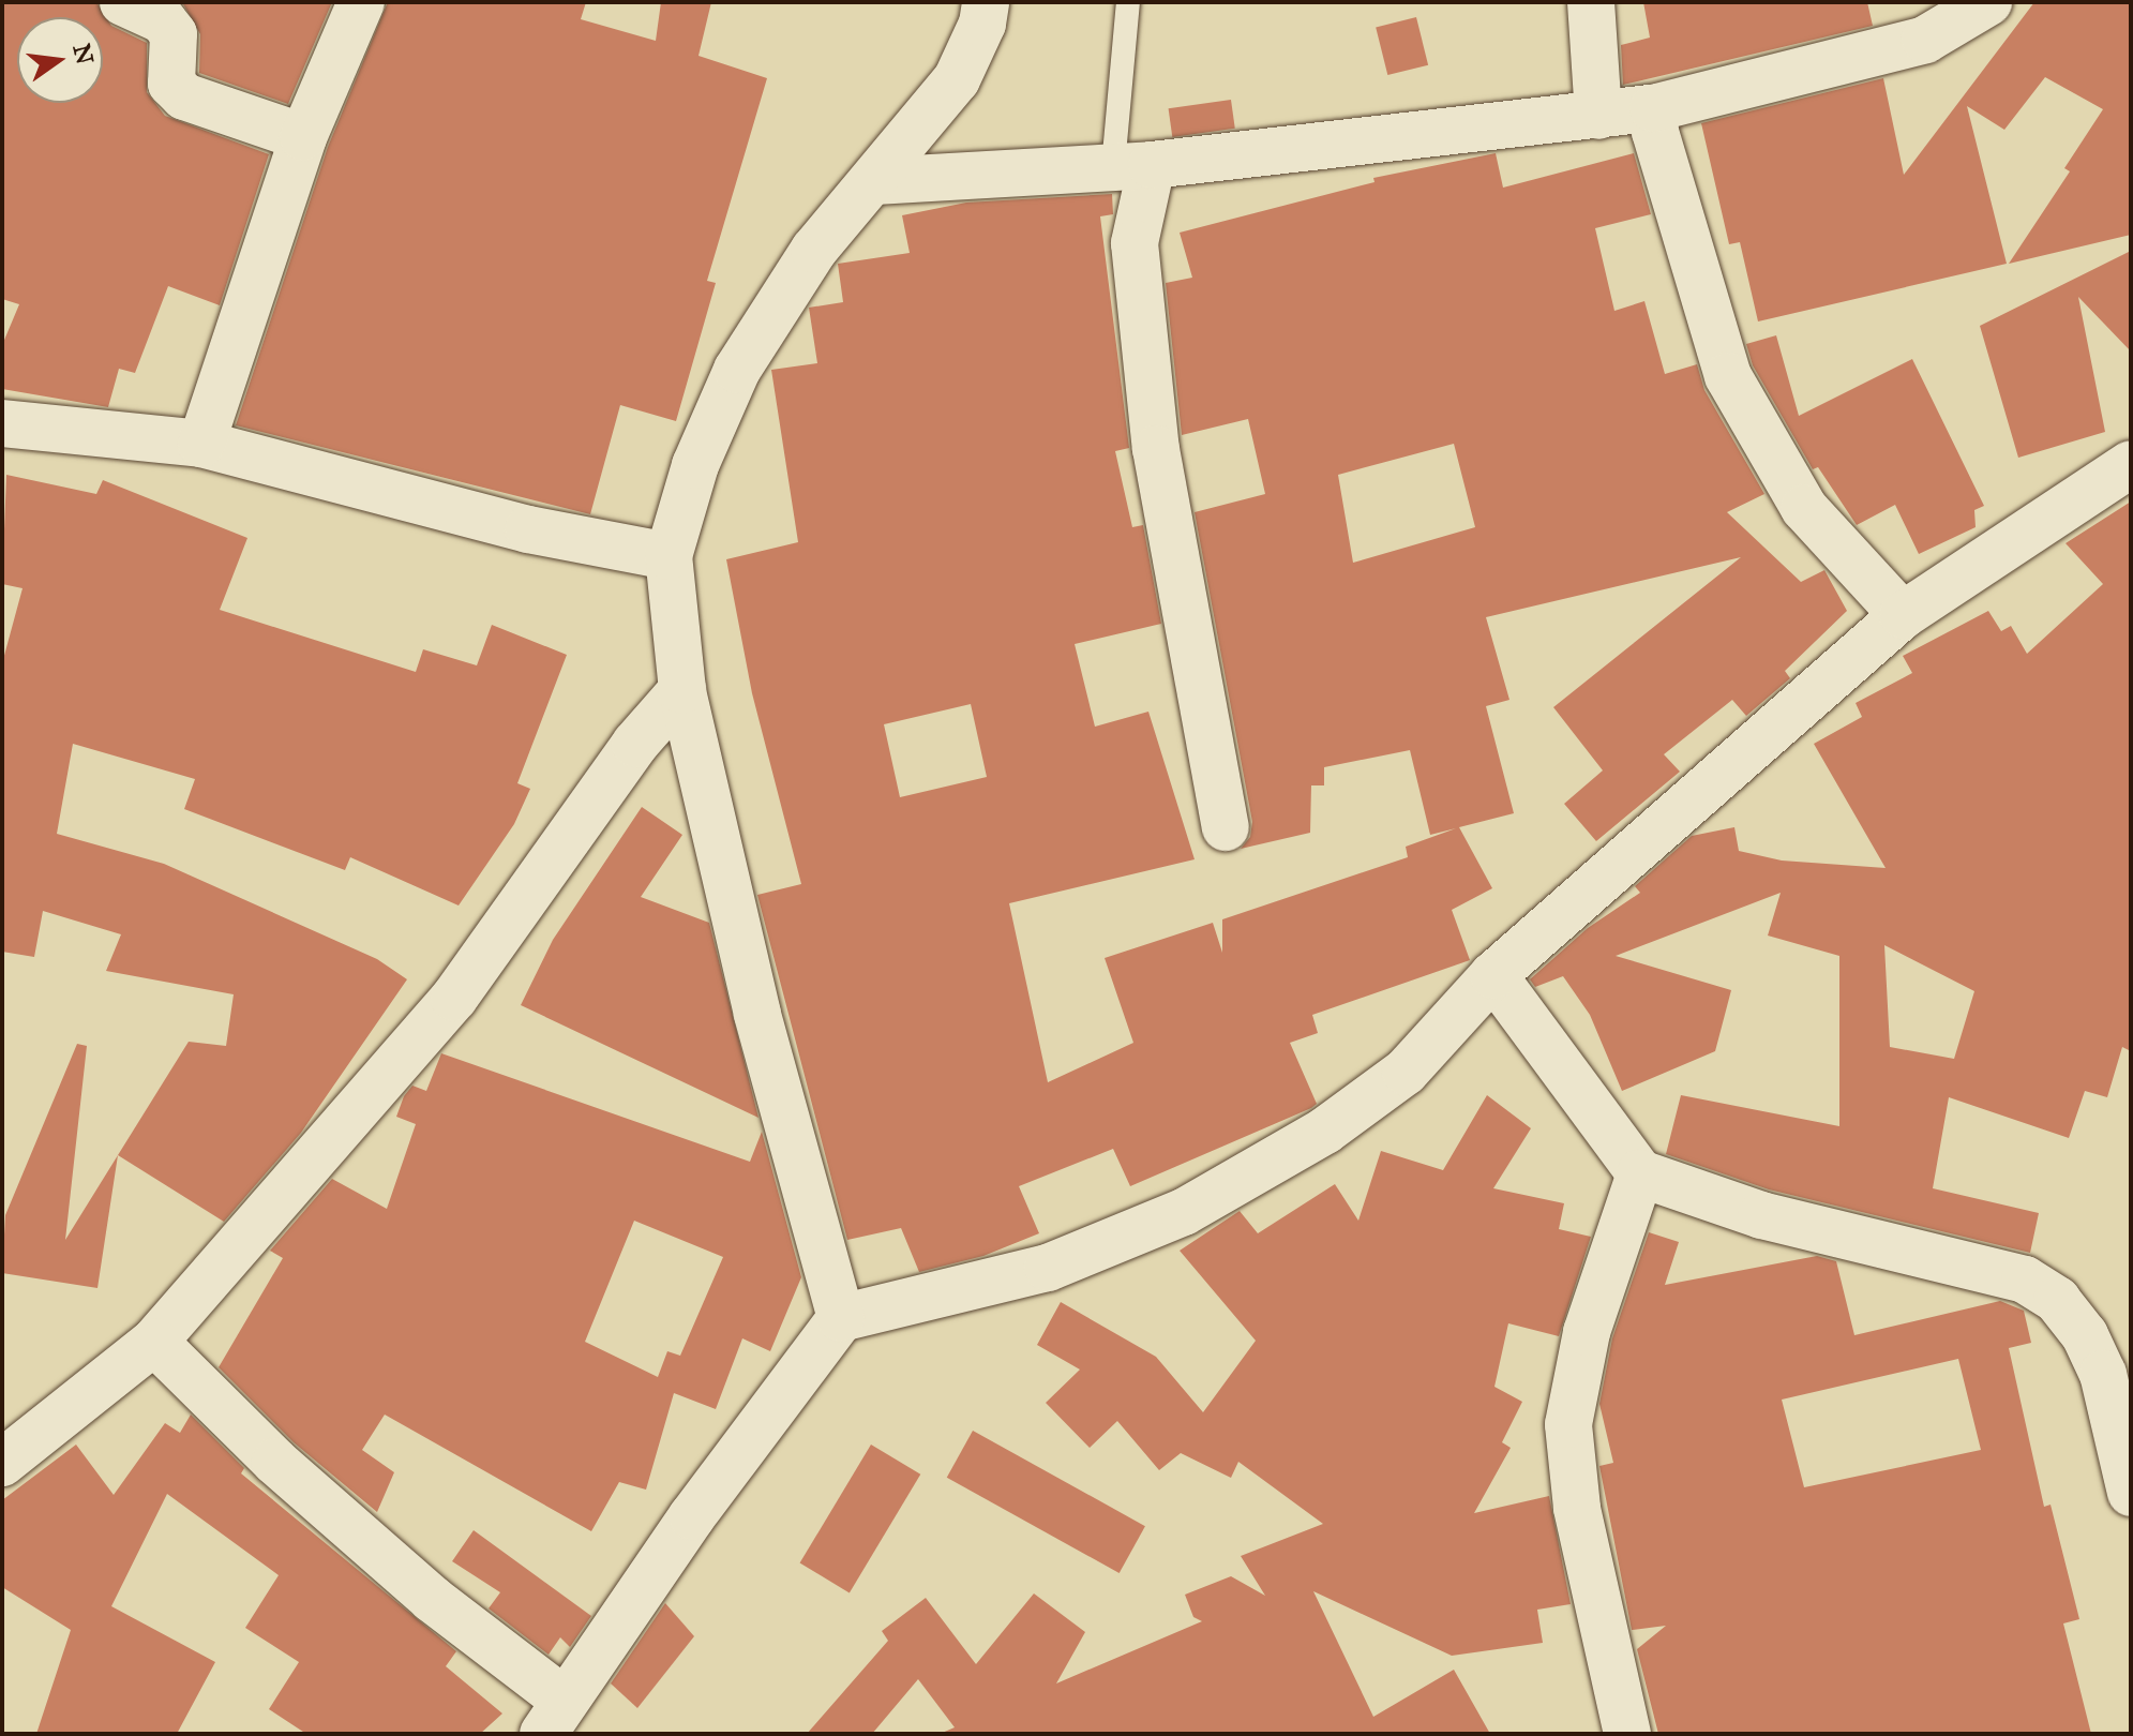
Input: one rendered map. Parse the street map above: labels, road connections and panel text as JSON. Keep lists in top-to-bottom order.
{
  "north": "right"
}
